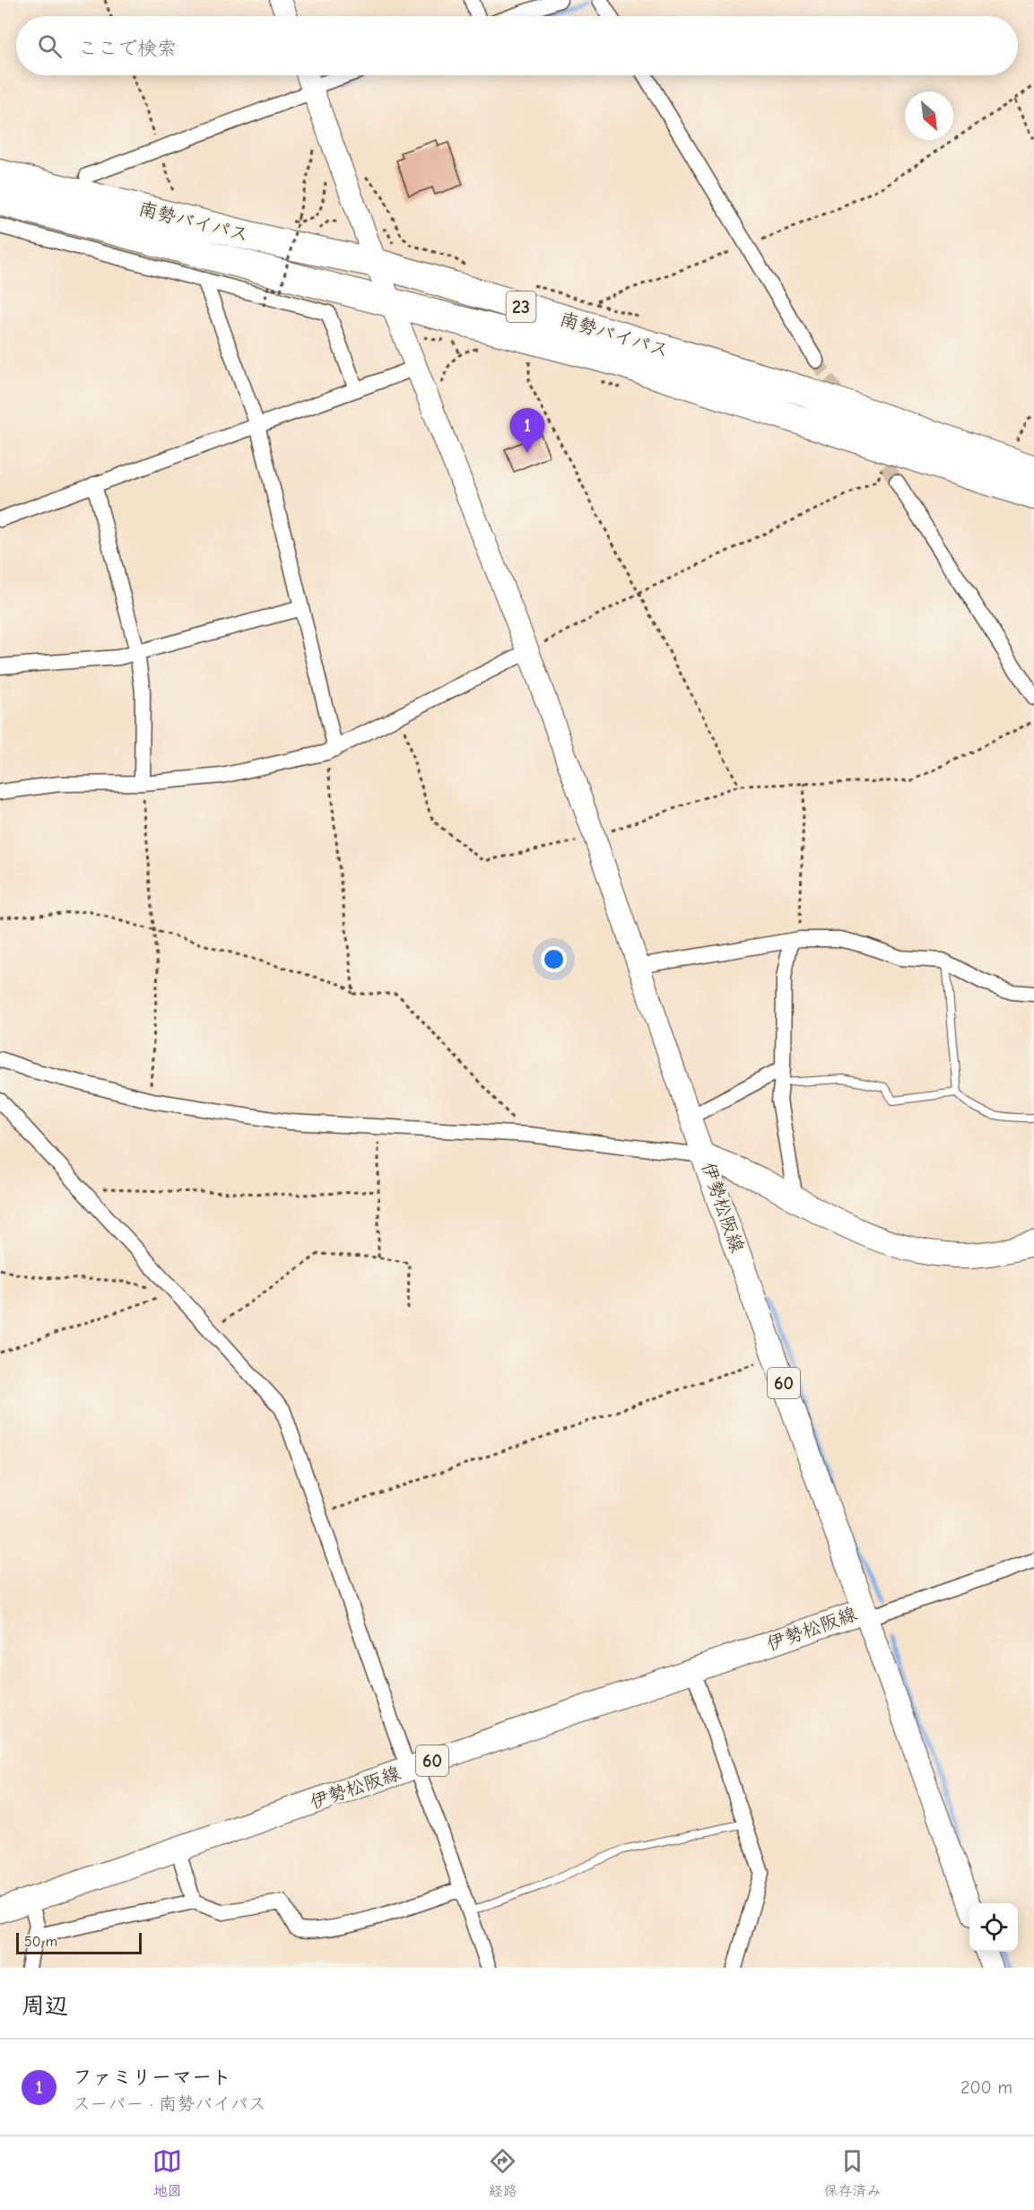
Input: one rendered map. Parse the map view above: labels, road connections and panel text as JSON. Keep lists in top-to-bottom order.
{
  "streets": {
    "highway": ["南勢バイパス", "23"],
    "main road": ["伊勢松阪線", "60"]
  },
  "scale_bar": "50 m",
  "north": "bottom right",
  "page": {
    "search": "ここで検索",
    "pins": "1",
    "scale": "50 m",
    "heading": "周辺",
    "list": [
      {
        "mark": "1",
        "name": "ファミリーマート",
        "note": "スーパー · 南勢バイパス",
        "value": "200 m"
      }
    ],
    "nav": ["地図", "経路", "保存済み"]
  }
}
